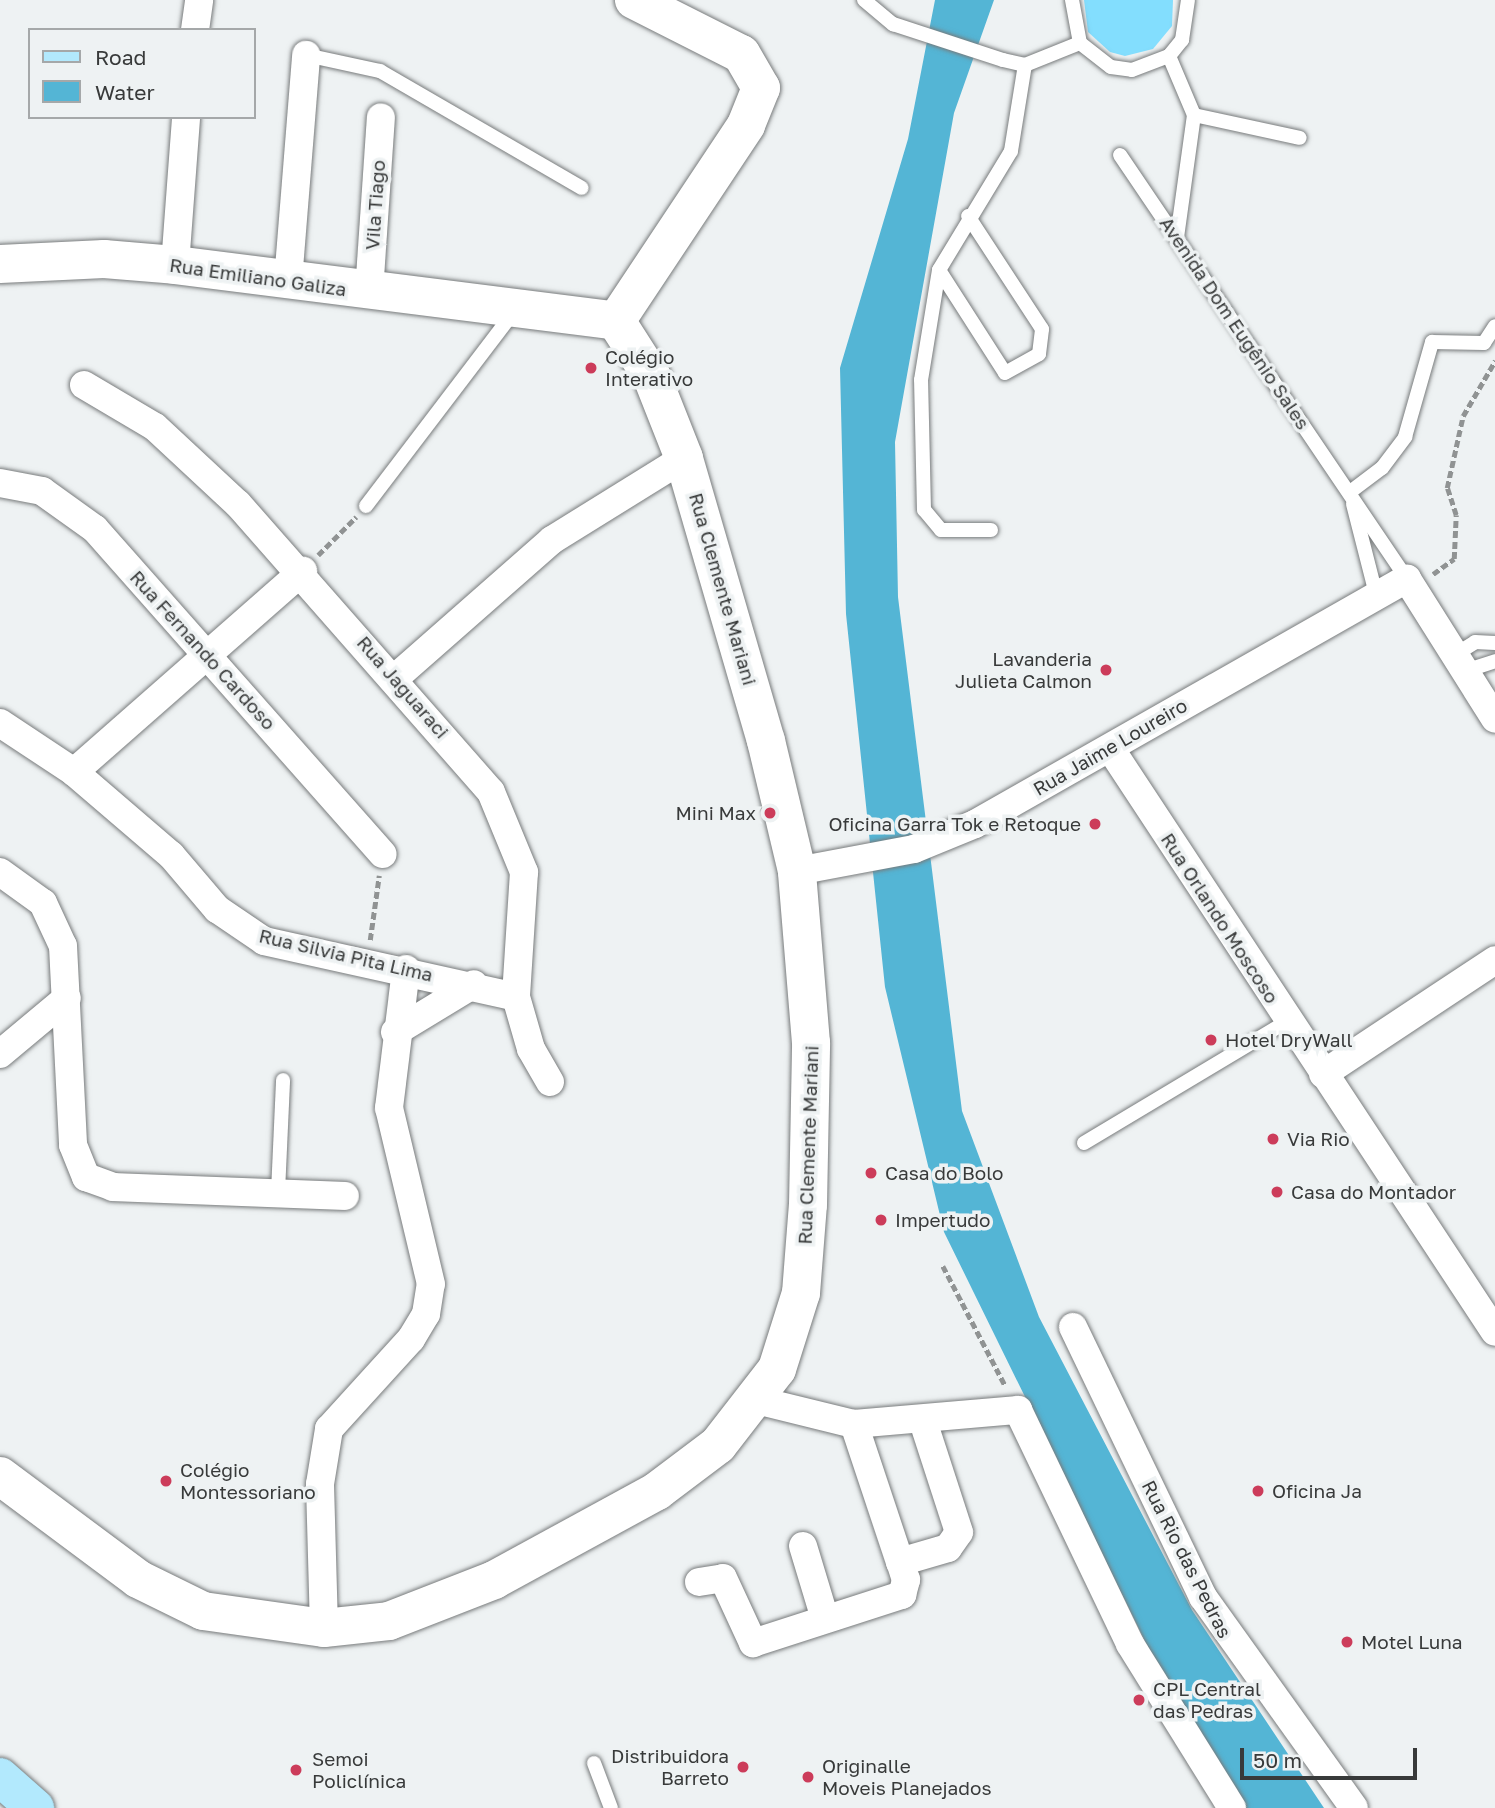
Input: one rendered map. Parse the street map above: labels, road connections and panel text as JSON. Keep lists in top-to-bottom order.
{
  "streets": {
    "street": [
      "Vila Tiago",
      "Rua Emiliano Galiza",
      "Avenida Dom Eugênio Sales",
      "Rua Clemente Mariani",
      "Rua Fernando Cardoso",
      "Rua Jaguaraci",
      "Rua Jaime Loureiro",
      "Rua Orlando Moscoso",
      "Rua Silvia Pita Lima",
      "Rua Rio das Pedras"
    ]
  },
  "crossings": [
    ["Vila Tiago", "Rua Emiliano Galiza"],
    ["Rua Emiliano Galiza", "Rua Clemente Mariani"],
    ["Avenida Dom Eugênio Sales", "Rua Jaime Loureiro"],
    ["Rua Clemente Mariani", "Rua Jaime Loureiro"],
    ["Rua Jaguaraci", "Rua Silvia Pita Lima"],
    ["Rua Jaime Loureiro", "Rua Orlando Moscoso"]
  ],
  "places": [
    "Colégio Interativo",
    "Lavanderia Julieta Calmon",
    "Mini Max",
    "Oficina Garra Tok e Retoque",
    "Hotel DryWall",
    "Via Rio",
    "Casa do Bolo",
    "Casa do Montador",
    "Impertudo",
    "Colégio Montessoriano",
    "Oficina Ja",
    "Motel Luna",
    "CPL Central das Pedras",
    "Distribuidora Barreto",
    "Semoi Policlínica",
    "Originalle Moveis Planejados"
  ],
  "legend": ["Road", "Water"],
  "scale_bar": "50 m"
}
